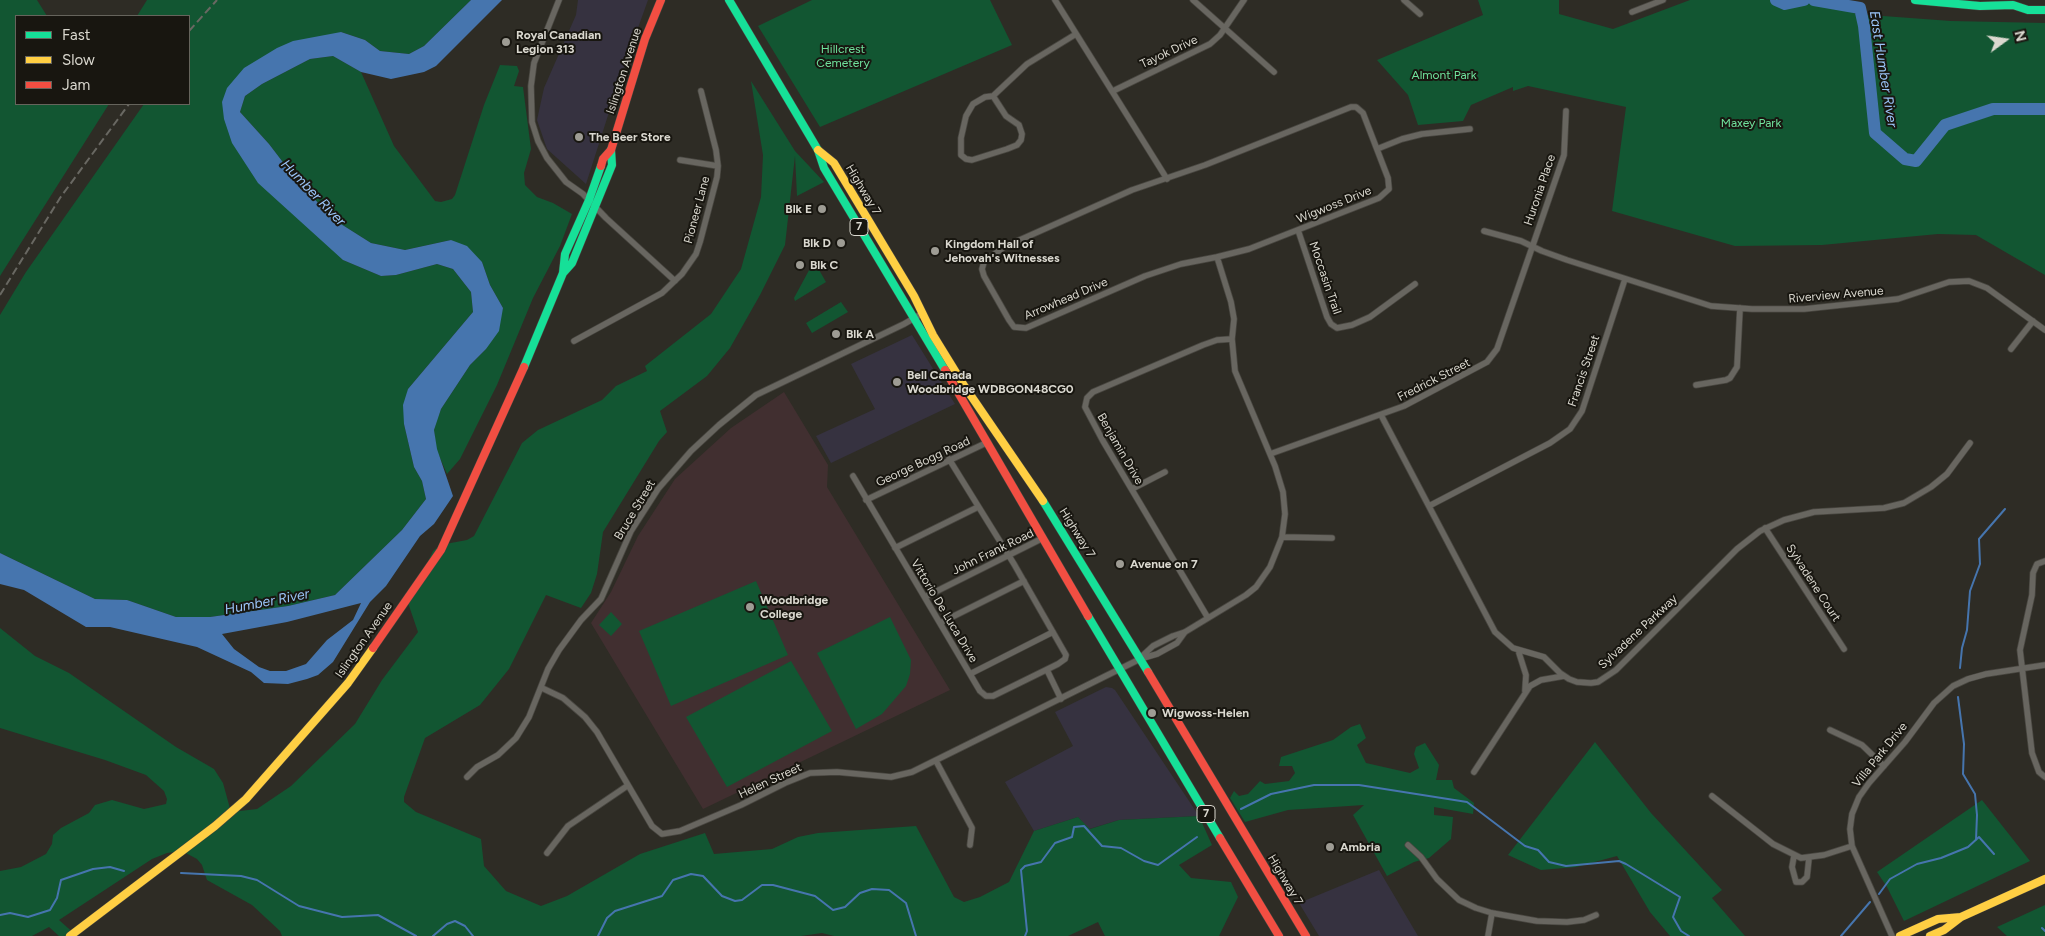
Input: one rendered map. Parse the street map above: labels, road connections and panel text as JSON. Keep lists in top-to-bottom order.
{
  "streets": {
    "main road": ["Islington Avenue", "Highway 7", "7"],
    "street": [
      "Tayok Drive",
      "Huronia Place",
      "Wigwoss Drive",
      "Pioneer Lane",
      "Moccasin Trail",
      "Riverview Avenue",
      "Arrowhead Drive",
      "Francis Street",
      "Fredrick Street",
      "Benjamin Drive",
      "George Bogg Road",
      "Bruce Street",
      "John Frank Road",
      "Sylvadene Court",
      "Vittorio De Luca Drive",
      "Sylvadene Parkway",
      "Villa Park Drive",
      "Helen Street"
    ]
  },
  "crossings": [
    ["Highway 7", "George Bogg Road"],
    ["Highway 7", "Bruce Street"],
    ["Highway 7", "John Frank Road"],
    ["Highway 7", "Helen Street"],
    ["Huronia Place", "Riverview Avenue"],
    ["Huronia Place", "Fredrick Street"],
    ["Wigwoss Drive", "Moccasin Trail"],
    ["Wigwoss Drive", "Arrowhead Drive"],
    ["Riverview Avenue", "Francis Street"],
    ["Riverview Avenue", "Fredrick Street"],
    ["Francis Street", "Sylvadene Parkway"],
    ["Fredrick Street", "Sylvadene Parkway"],
    ["George Bogg Road", "Vittorio De Luca Drive"],
    ["Bruce Street", "Helen Street"],
    ["John Frank Road", "Vittorio De Luca Drive"],
    ["Sylvadene Court", "Sylvadene Parkway"]
  ],
  "water": ["East Humber River", "Humber River"],
  "parks": ["Hillcrest Cemetery", "Almont Park", "Maxey Park"],
  "places": [
    "Royal Canadian Legion 313",
    "The Beer Store",
    "Blk E",
    "Blk D",
    "Kingdom Hall of Jehovah's Witnesses",
    "Blk C",
    "Blk A",
    "Bell Canada Woodbridge WDBGON48CG0",
    "Avenue on 7",
    "Woodbridge College",
    "Wigwoss-Helen",
    "Ambria"
  ],
  "legend": ["Fast", "Slow", "Jam"],
  "north": "right"
}
